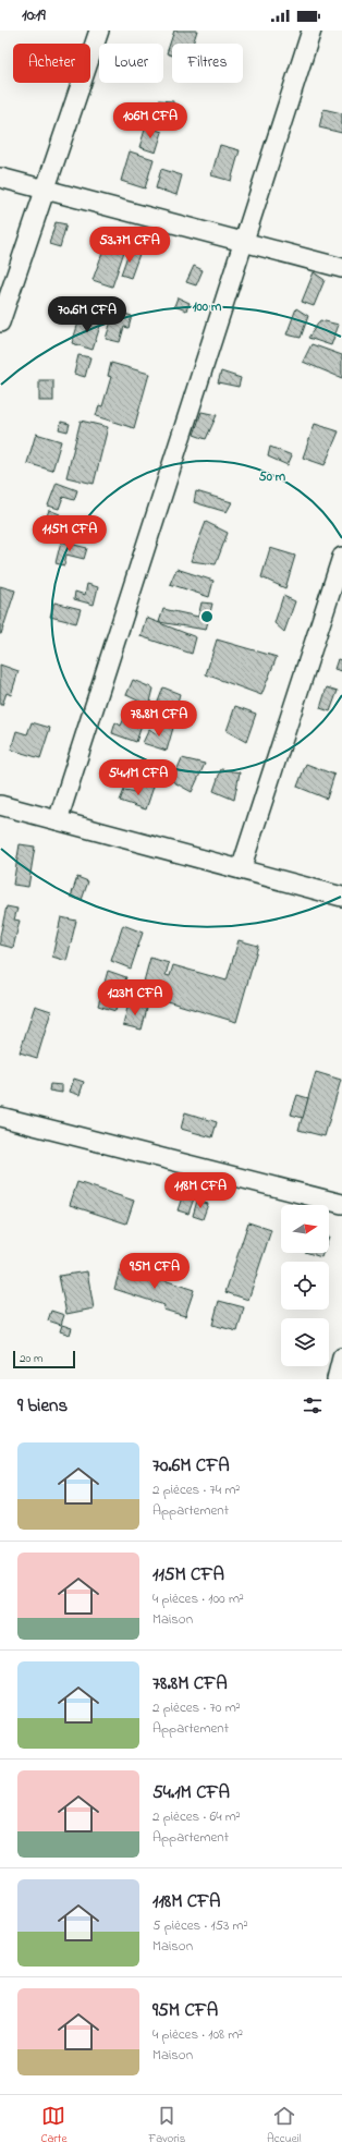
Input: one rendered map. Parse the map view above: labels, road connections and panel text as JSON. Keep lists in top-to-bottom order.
{
  "scale_bar": "20 m",
  "north": "right",
  "page": {
    "status": "10:19",
    "chip": ["Acheter", "Louer", "Filtres"],
    "price": [
      "106M CFA",
      "53.7M CFA",
      "70.6M CFA",
      "115M CFA",
      "78.8M CFA",
      "54.1M CFA",
      "123M CFA",
      "118M CFA",
      "95M CFA"
    ],
    "scale": "20 m",
    "heading": "9 biens",
    "list": [
      {
        "name": "70.6M CFA",
        "note": "2 pièces · 74 m² · Appartement"
      },
      {
        "name": "115M CFA",
        "note": "4 pièces · 100 m² · Maison"
      },
      {
        "name": "78.8M CFA",
        "note": "2 pièces · 70 m² · Appartement"
      },
      {
        "name": "54.1M CFA",
        "note": "2 pièces · 64 m² · Appartement"
      },
      {
        "name": "118M CFA",
        "note": "5 pièces · 153 m² · Maison"
      },
      {
        "name": "95M CFA",
        "note": "4 pièces · 108 m² · Maison"
      }
    ],
    "tabs": ["Carte", "Favoris", "Accueil"]
  },
  "rings": ["100 m", "50 m"]
}
